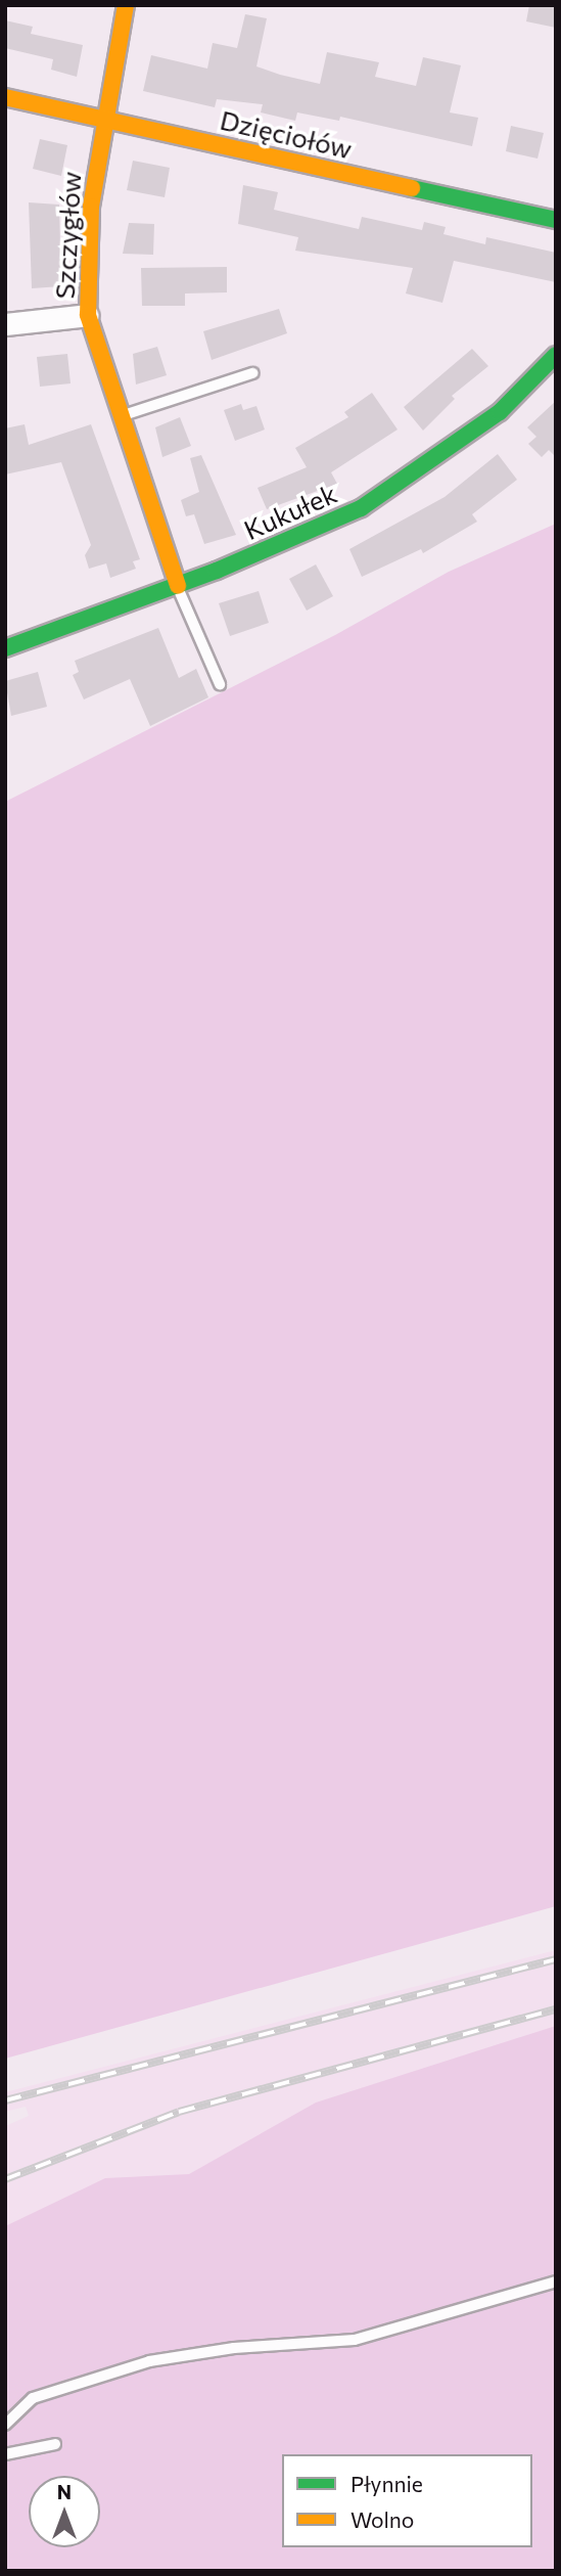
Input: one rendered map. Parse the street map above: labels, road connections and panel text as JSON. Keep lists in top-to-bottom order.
{
  "streets": {
    "street": ["Dzięciołów", "Szczygłów", "Kukułek"]
  },
  "crossings": [
    ["Dzięciołów", "Szczygłów"],
    ["Szczygłów", "Kukułek"]
  ],
  "legend": ["Płynnie", "Wolno"],
  "north": "top"
}
